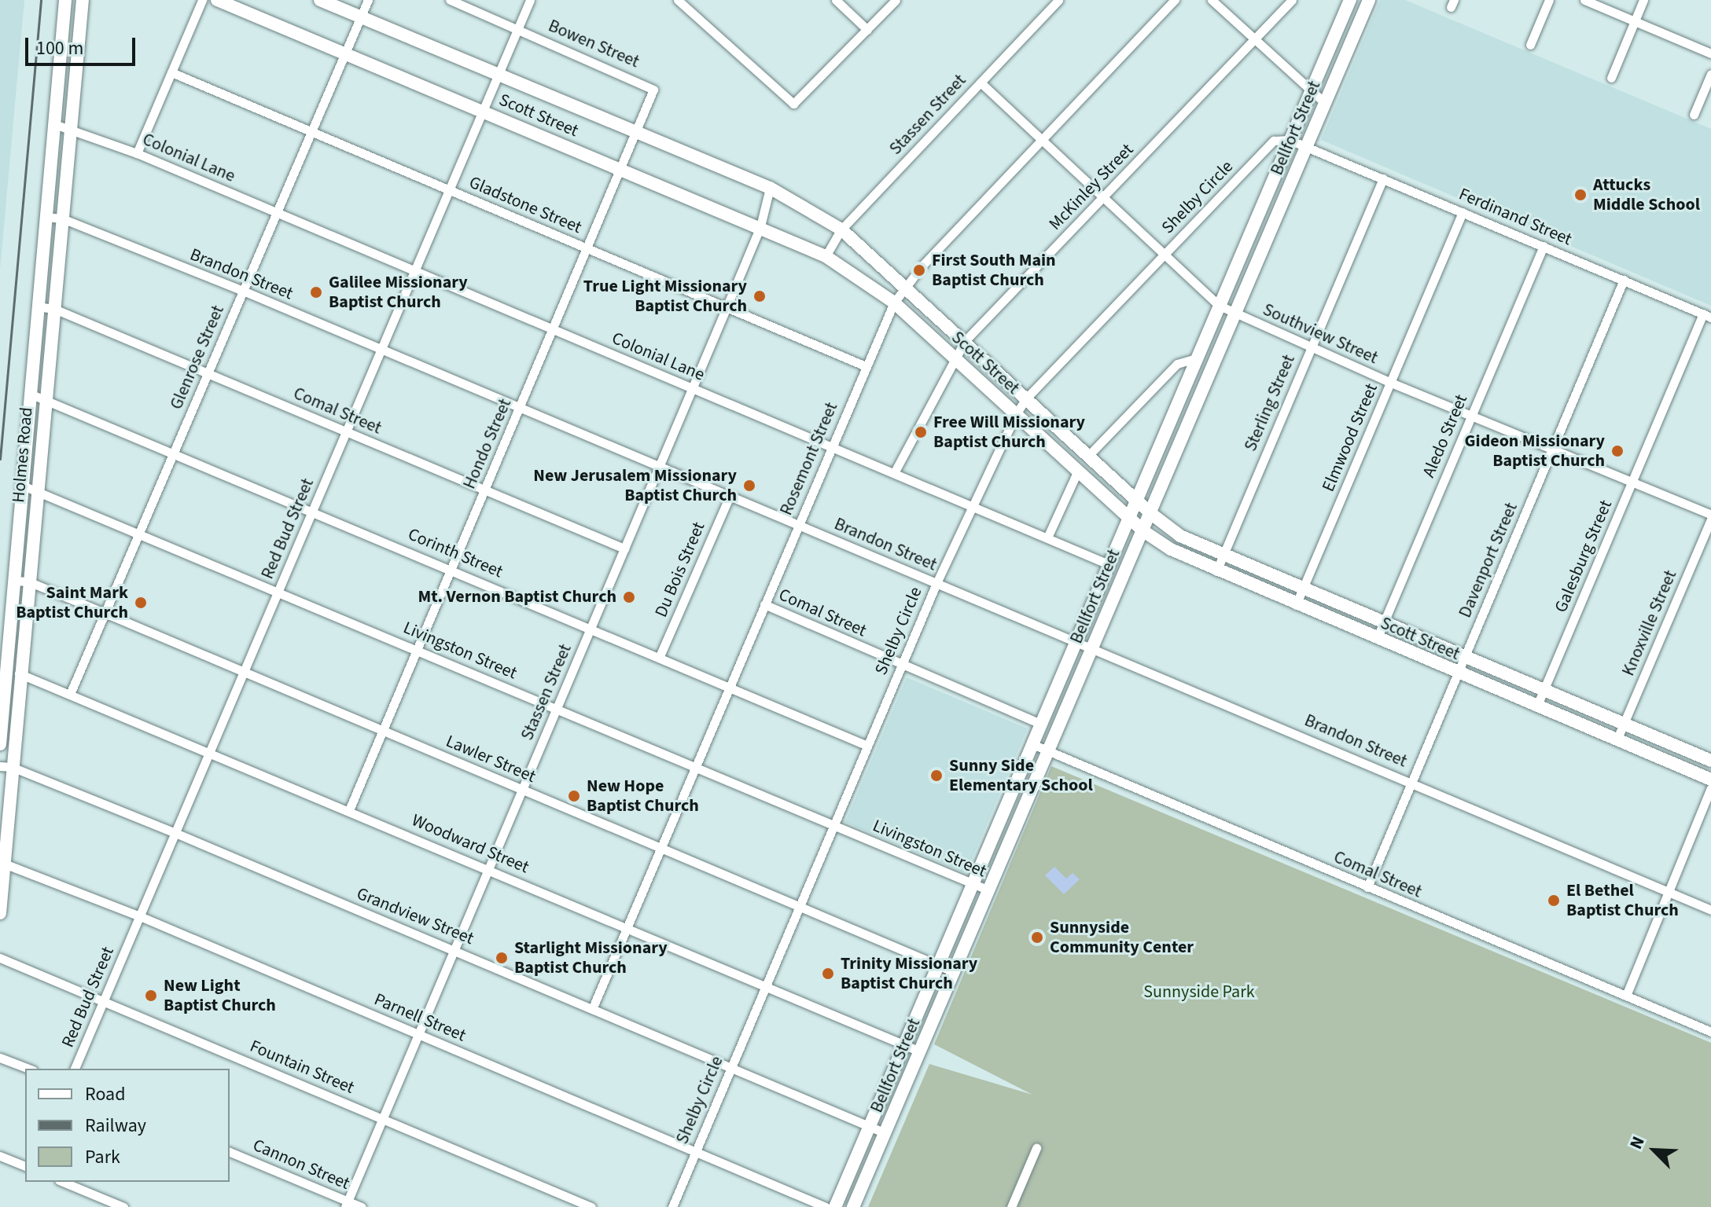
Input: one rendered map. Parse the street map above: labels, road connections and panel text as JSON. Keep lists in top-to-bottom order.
{
  "streets": {
    "main road": ["Scott Street", "Bellfort Street", "Holmes Road"],
    "street": [
      "Bowen Street",
      "Stassen Street",
      "Colonial Lane",
      "McKinley Street",
      "Shelby Circle",
      "Gladstone Street",
      "Ferdinand Street",
      "Brandon Street",
      "Southview Street",
      "Glenrose Street",
      "Sterling Street",
      "Comal Street",
      "Aledo Street",
      "Elmwood Street",
      "Hondo Street",
      "Rosemont Street",
      "Red Bud Street",
      "Corinth Street",
      "Galesburg Street",
      "Davenport Street",
      "Du Bois Street",
      "Knoxville Street",
      "Livingston Street",
      "Lawler Street",
      "Woodward Street",
      "Grandview Street",
      "Parnell Street",
      "Fountain Street",
      "Cannon Street"
    ]
  },
  "crossings": [
    ["Bowen Street", "Hondo Street"],
    ["Bowen Street", "Red Bud Street"],
    ["Stassen Street", "Scott Street"],
    ["Stassen Street", "Colonial Lane"],
    ["Stassen Street", "Gladstone Street"],
    ["Stassen Street", "Brandon Street"],
    ["Stassen Street", "Southview Street"],
    ["Stassen Street", "Comal Street"],
    ["Stassen Street", "Corinth Street"],
    ["Stassen Street", "Livingston Street"],
    ["Stassen Street", "Lawler Street"],
    ["Stassen Street", "Woodward Street"],
    ["Stassen Street", "Grandview Street"],
    ["Stassen Street", "Parnell Street"],
    ["Stassen Street", "Fountain Street"],
    ["Stassen Street", "Cannon Street"],
    ["Scott Street", "Bellfort Street"],
    ["Scott Street", "McKinley Street"],
    ["Scott Street", "Shelby Circle"],
    ["Scott Street", "Glenrose Street"],
    ["Scott Street", "Sterling Street"],
    ["Scott Street", "Aledo Street"],
    ["Scott Street", "Elmwood Street"],
    ["Scott Street", "Hondo Street"],
    ["Scott Street", "Rosemont Street"],
    ["Scott Street", "Red Bud Street"],
    ["Scott Street", "Galesburg Street"],
    ["Scott Street", "Davenport Street"],
    ["Scott Street", "Knoxville Street"],
    ["Bellfort Street", "Colonial Lane"],
    ["Bellfort Street", "Shelby Circle"],
    ["Bellfort Street", "Ferdinand Street"],
    ["Bellfort Street", "Brandon Street"],
    ["Bellfort Street", "Southview Street"],
    ["Bellfort Street", "Comal Street"],
    ["Bellfort Street", "Livingston Street"],
    ["Bellfort Street", "Lawler Street"],
    ["Bellfort Street", "Woodward Street"],
    ["Bellfort Street", "Grandview Street"],
    ["Colonial Lane", "McKinley Street"],
    ["Colonial Lane", "Shelby Circle"],
    ["Colonial Lane", "Glenrose Street"],
    ["Colonial Lane", "Hondo Street"],
    ["Colonial Lane", "Holmes Road"],
    ["Colonial Lane", "Rosemont Street"],
    ["Colonial Lane", "Red Bud Street"],
    ["McKinley Street", "Southview Street"],
    ["Shelby Circle", "Brandon Street"],
    ["Shelby Circle", "Southview Street"],
    ["Shelby Circle", "Comal Street"],
    ["Shelby Circle", "Corinth Street"],
    ["Shelby Circle", "Livingston Street"],
    ["Shelby Circle", "Lawler Street"],
    ["Shelby Circle", "Woodward Street"],
    ["Shelby Circle", "Grandview Street"],
    ["Shelby Circle", "Parnell Street"],
    ["Gladstone Street", "Glenrose Street"],
    ["Gladstone Street", "Hondo Street"],
    ["Gladstone Street", "Rosemont Street"],
    ["Gladstone Street", "Red Bud Street"],
    ["Ferdinand Street", "Sterling Street"],
    ["Ferdinand Street", "Aledo Street"],
    ["Ferdinand Street", "Elmwood Street"],
    ["Ferdinand Street", "Galesburg Street"],
    ["Ferdinand Street", "Davenport Street"],
    ["Brandon Street", "Glenrose Street"],
    ["Brandon Street", "Hondo Street"],
    ["Brandon Street", "Holmes Road"],
    ["Brandon Street", "Rosemont Street"],
    ["Brandon Street", "Red Bud Street"],
    ["Brandon Street", "Davenport Street"],
    ["Brandon Street", "Du Bois Street"],
    ["Southview Street", "Sterling Street"],
    ["Southview Street", "Aledo Street"],
    ["Southview Street", "Elmwood Street"],
    ["Southview Street", "Rosemont Street"],
    ["Southview Street", "Galesburg Street"],
    ["Southview Street", "Davenport Street"],
    ["Southview Street", "Knoxville Street"],
    ["Glenrose Street", "Comal Street"],
    ["Glenrose Street", "Corinth Street"],
    ["Glenrose Street", "Livingston Street"],
    ["Glenrose Street", "Lawler Street"],
    ["Glenrose Street", "Woodward Street"],
    ["Comal Street", "Hondo Street"],
    ["Comal Street", "Holmes Road"],
    ["Comal Street", "Rosemont Street"],
    ["Comal Street", "Red Bud Street"],
    ["Comal Street", "Davenport Street"],
    ["Hondo Street", "Corinth Street"],
    ["Hondo Street", "Livingston Street"],
    ["Hondo Street", "Lawler Street"],
    ["Hondo Street", "Woodward Street"],
    ["Holmes Road", "Corinth Street"],
    ["Holmes Road", "Livingston Street"],
    ["Holmes Road", "Lawler Street"],
    ["Holmes Road", "Woodward Street"],
    ["Holmes Road", "Grandview Street"],
    ["Holmes Road", "Parnell Street"],
    ["Rosemont Street", "Corinth Street"],
    ["Rosemont Street", "Livingston Street"],
    ["Rosemont Street", "Lawler Street"],
    ["Rosemont Street", "Woodward Street"],
    ["Rosemont Street", "Grandview Street"],
    ["Red Bud Street", "Corinth Street"],
    ["Red Bud Street", "Livingston Street"],
    ["Red Bud Street", "Lawler Street"],
    ["Red Bud Street", "Woodward Street"],
    ["Red Bud Street", "Grandview Street"],
    ["Red Bud Street", "Parnell Street"],
    ["Red Bud Street", "Fountain Street"],
    ["Corinth Street", "Du Bois Street"]
  ],
  "parks": ["Sunnyside Park"],
  "places": [
    "Attucks Middle School",
    "First South Main Baptist Church",
    "Galilee Missionary Baptist Church",
    "True Light Missionary Baptist Church",
    "Free Will Missionary Baptist Church",
    "Gideon Missionary Baptist Church",
    "New Jerusalem Missionary Baptist Church",
    "Mt. Vernon Baptist Church",
    "Saint Mark Baptist Church",
    "Sunny Side Elementary School",
    "New Hope Baptist Church",
    "El Bethel Baptist Church",
    "Sunnyside Community Center",
    "Starlight Missionary Baptist Church",
    "Trinity Missionary Baptist Church",
    "New Light Baptist Church"
  ],
  "legend": ["Road", "Railway", "Park"],
  "scale_bar": "100 m",
  "north": "top left"
}
